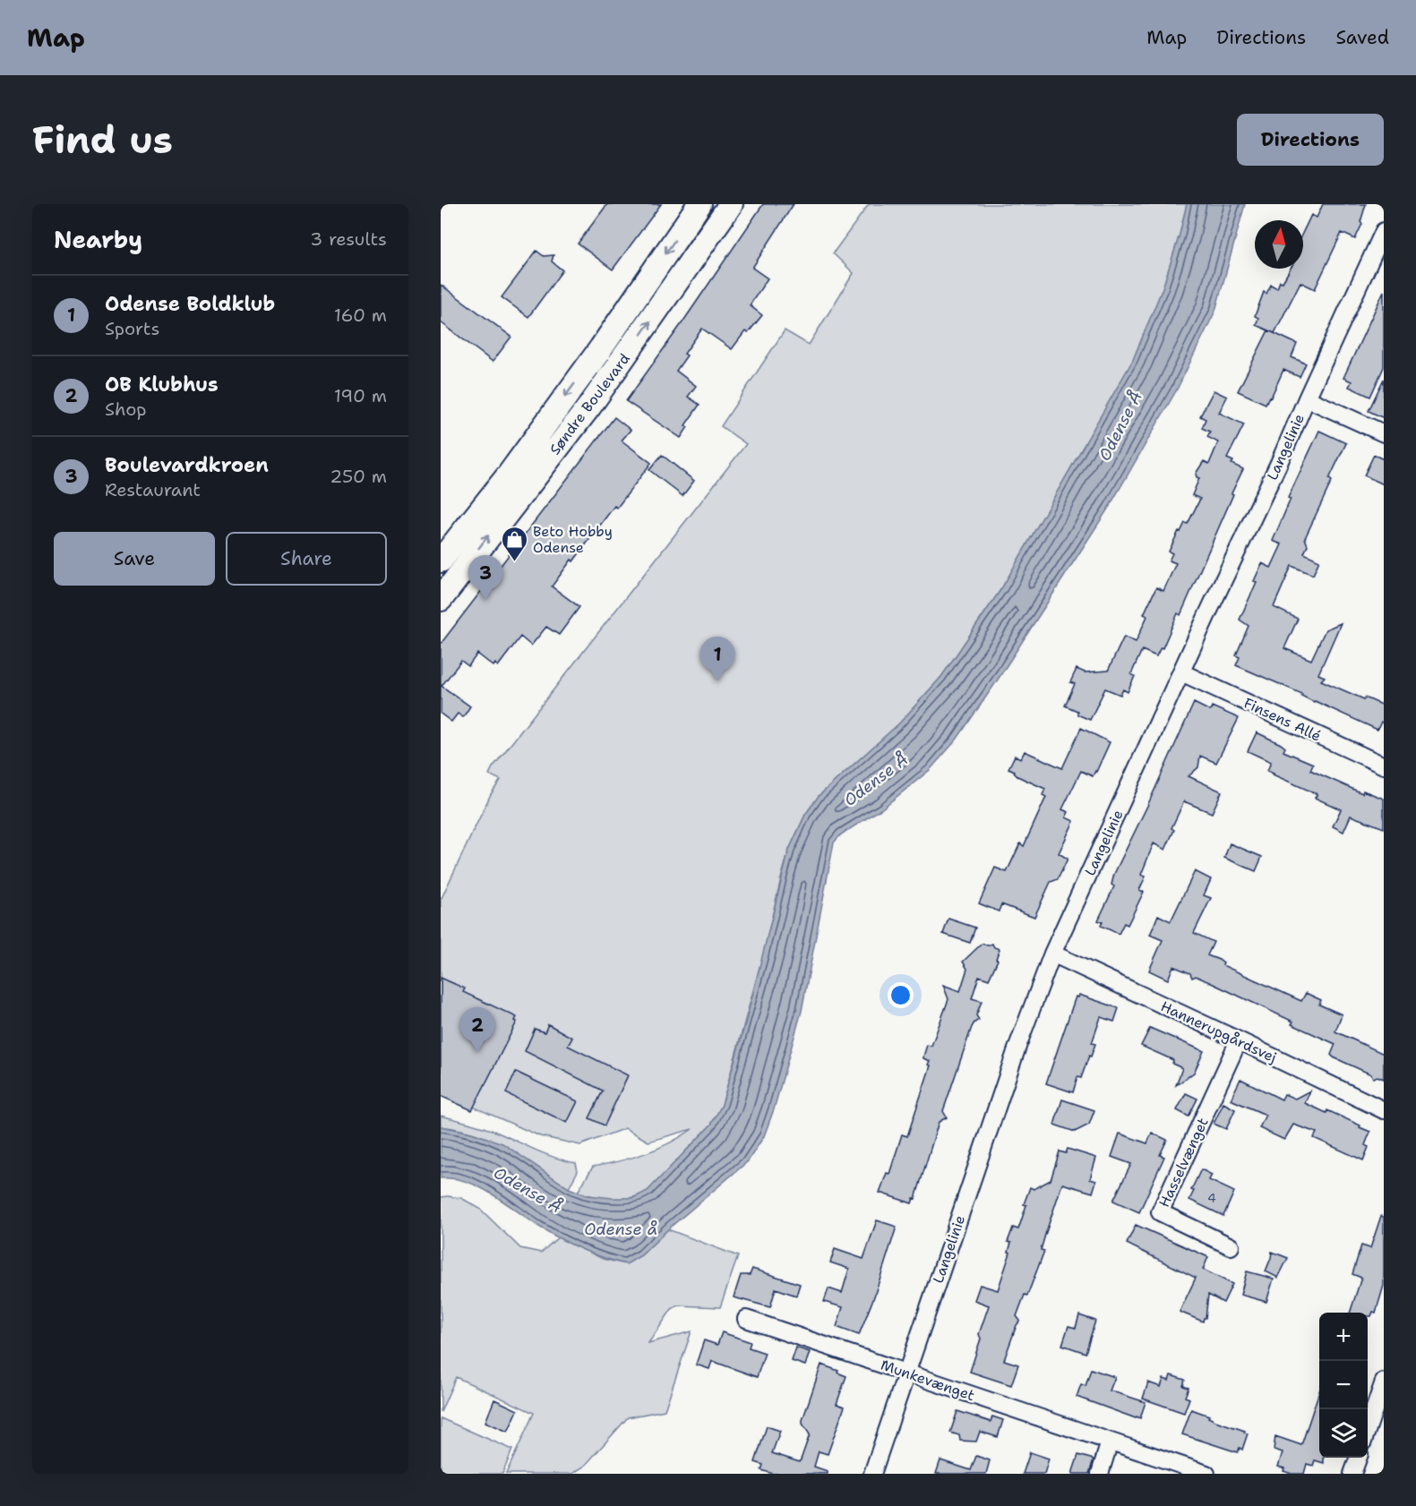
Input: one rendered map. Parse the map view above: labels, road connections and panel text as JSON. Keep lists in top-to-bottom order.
{
  "streets": {
    "street": [
      "Søndre Boulevard",
      "Langelinie",
      "Finsens Allé",
      "Hannerupgårdsvej",
      "Hasselvænget",
      "Munkevænget"
    ]
  },
  "crossings": [
    ["Langelinie", "Finsens Allé"],
    ["Langelinie", "Hannerupgårdsvej"],
    ["Langelinie", "Munkevænget"],
    ["Hannerupgårdsvej", "Hasselvænget"]
  ],
  "water": ["Odense Å", "Odense å"],
  "places": {
    "shop": ["Beto Hobby Odense"]
  },
  "house_numbers": ["4"],
  "north": "top",
  "page": {
    "header": "Map",
    "nav": ["Map", "Directions", "Saved"],
    "buttons": [
      "Directions",
      ["Save", "Share"]
    ],
    "title": "Find us",
    "heading": ["Nearby", "3 results"],
    "list": [
      {
        "mark": "1",
        "name": "Odense Boldklub",
        "note": "Sports",
        "value": "160 m"
      },
      {
        "mark": "2",
        "name": "OB Klubhus",
        "note": "Shop",
        "value": "190 m"
      },
      {
        "mark": "3",
        "name": "Boulevardkroen",
        "note": "Restaurant",
        "value": "250 m"
      }
    ],
    "pins": ["3", "1", "2"],
    "map_buttons": ["+", "−"]
  }
}
